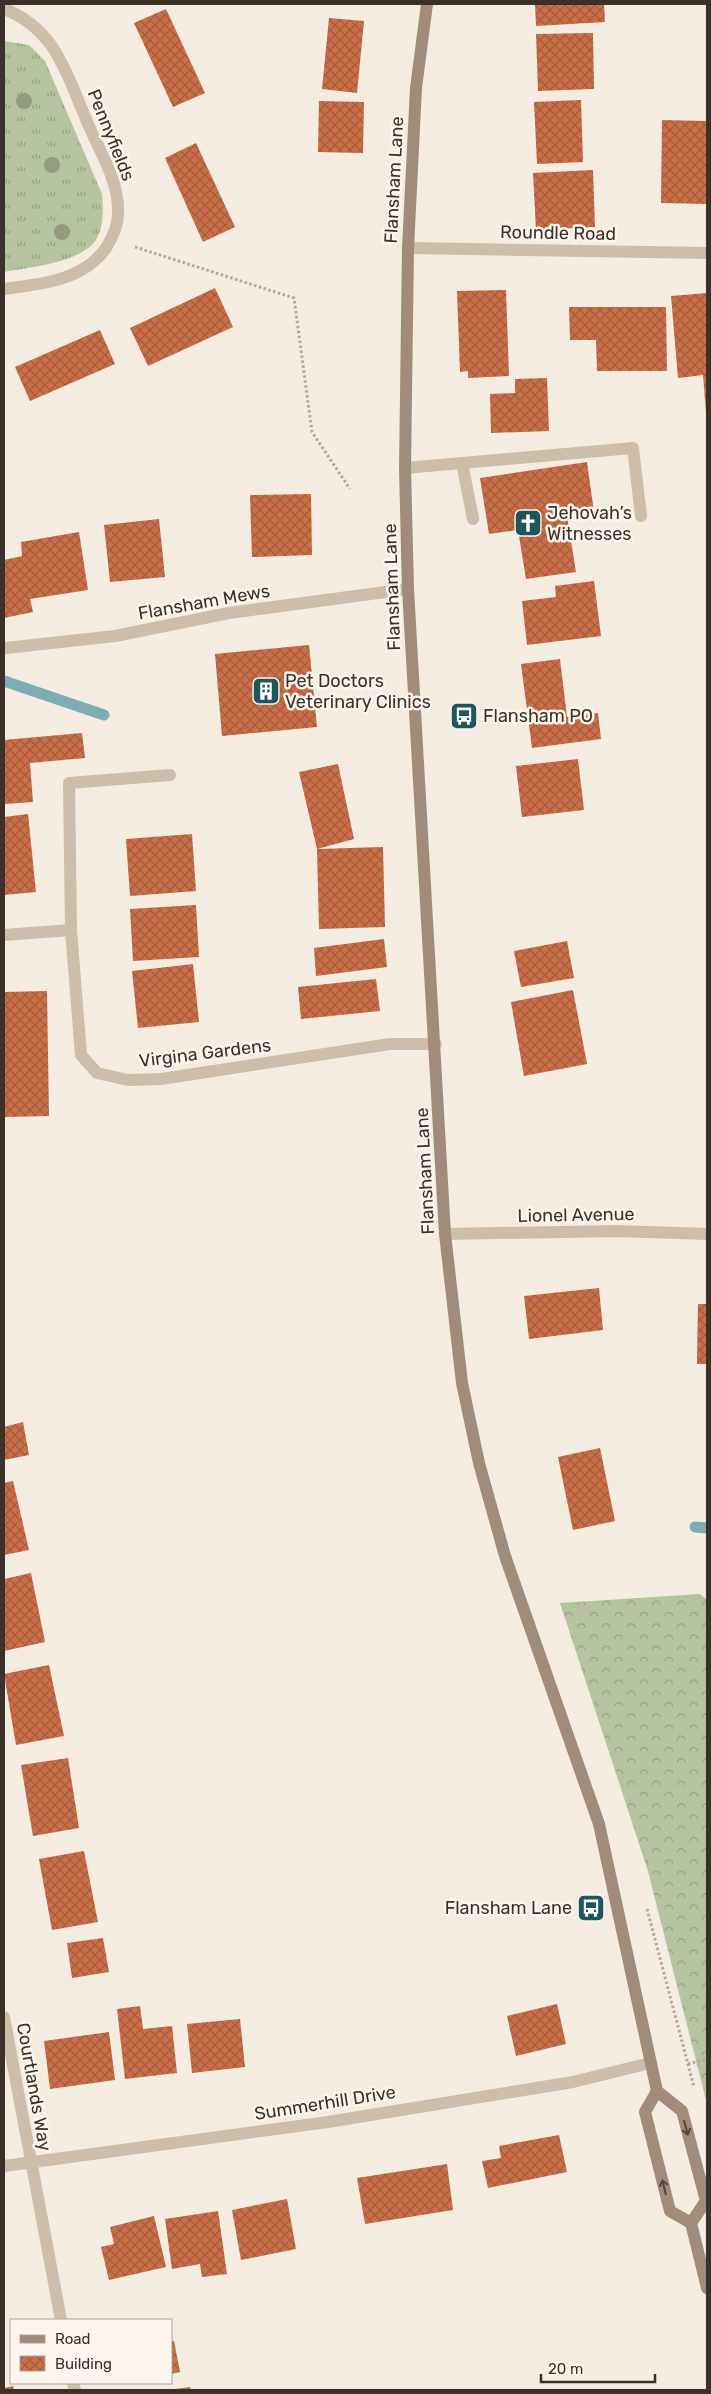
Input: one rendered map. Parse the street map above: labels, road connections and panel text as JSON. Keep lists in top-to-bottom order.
{
  "streets": {
    "main road": ["Flansham Lane"],
    "street": [
      "Pennyfields",
      "Roundle Road",
      "Flansham Mews",
      "Virgina Gardens",
      "Lionel Avenue",
      "Courtlands Way",
      "Summerhill Drive"
    ]
  },
  "crossings": [
    ["Flansham Lane", "Roundle Road"],
    ["Flansham Lane", "Flansham Mews"],
    ["Flansham Lane", "Virgina Gardens"],
    ["Flansham Lane", "Lionel Avenue"],
    ["Flansham Lane", "Summerhill Drive"],
    ["Courtlands Way", "Summerhill Drive"]
  ],
  "places": {
    "church": ["Jehovah’s Witnesses"],
    "building": ["Pet Doctors Veterinary Clinics"],
    "bus stop": ["Flansham PO", "Flansham Lane"]
  },
  "legend": ["Road", "Building"],
  "scale_bar": "20 m"
}
